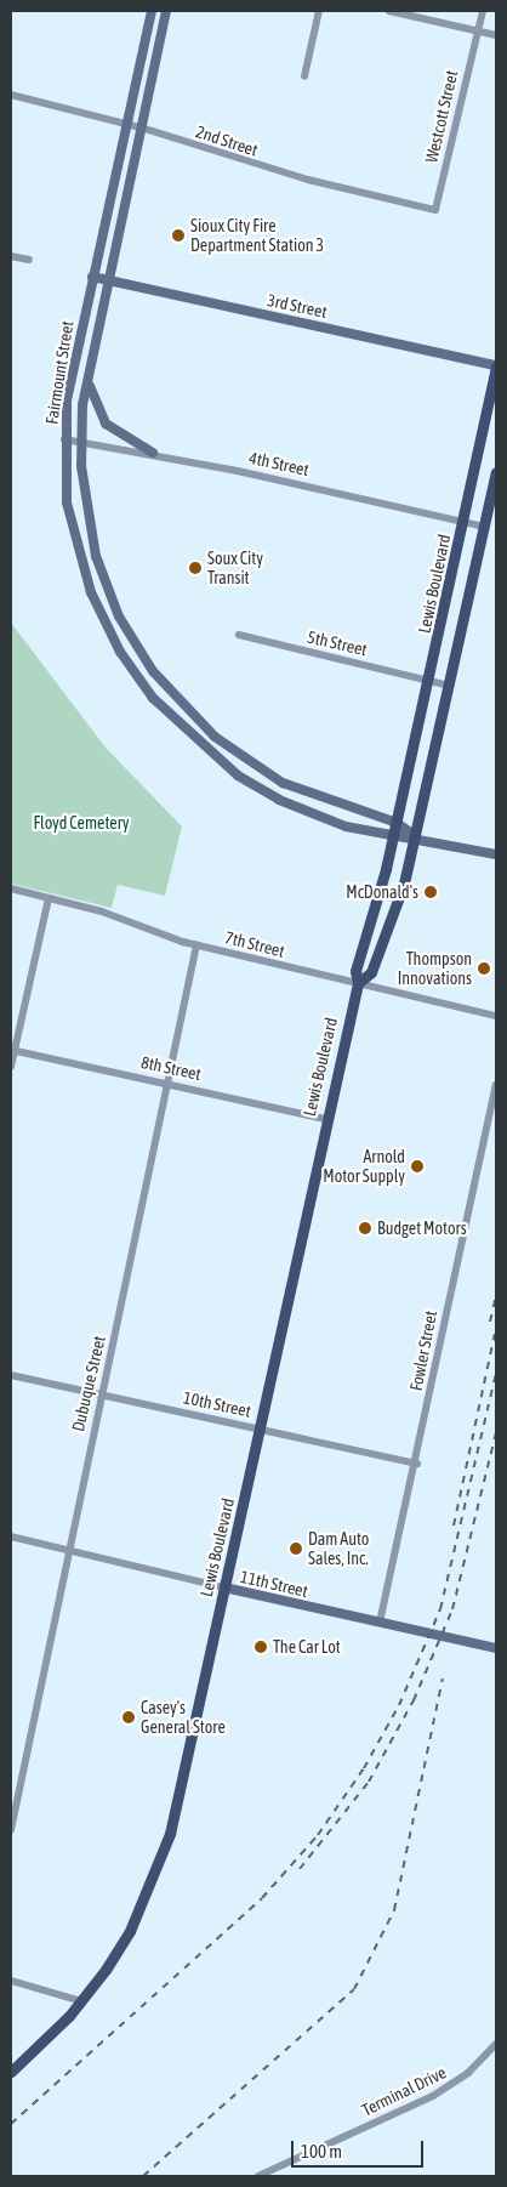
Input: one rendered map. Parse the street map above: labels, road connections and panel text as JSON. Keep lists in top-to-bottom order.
{
  "streets": {
    "main road": [
      "3rd Street",
      "Fairmount Street",
      "Lewis Boulevard",
      "11th Street"
    ],
    "street": [
      "Westcott Street",
      "2nd Street",
      "4th Street",
      "5th Street",
      "7th Street",
      "8th Street",
      "Fowler Street",
      "Dubuque Street",
      "10th Street",
      "Terminal Drive"
    ]
  },
  "crossings": [
    ["Westcott Street", "2nd Street"],
    ["2nd Street", "Fairmount Street"],
    ["3rd Street", "Fairmount Street"],
    ["3rd Street", "Lewis Boulevard"],
    ["Fairmount Street", "4th Street"],
    ["Fairmount Street", "Lewis Boulevard"],
    ["4th Street", "Lewis Boulevard"],
    ["Lewis Boulevard", "5th Street"],
    ["Lewis Boulevard", "7th Street"],
    ["Lewis Boulevard", "8th Street"],
    ["Lewis Boulevard", "10th Street"],
    ["Lewis Boulevard", "11th Street"],
    ["7th Street", "Dubuque Street"],
    ["8th Street", "Dubuque Street"],
    ["Fowler Street", "10th Street"],
    ["Fowler Street", "11th Street"],
    ["Dubuque Street", "10th Street"],
    ["Dubuque Street", "11th Street"]
  ],
  "parks": ["Floyd Cemetery"],
  "places": [
    "Sioux City Fire Department Station 3",
    "Soux City Transit",
    "McDonald's",
    "Thompson Innovations",
    "Arnold Motor Supply",
    "Budget Motors",
    "Dam Auto Sales, Inc.",
    "The Car Lot",
    "Casey's General Store"
  ],
  "scale_bar": "100 m"
}
